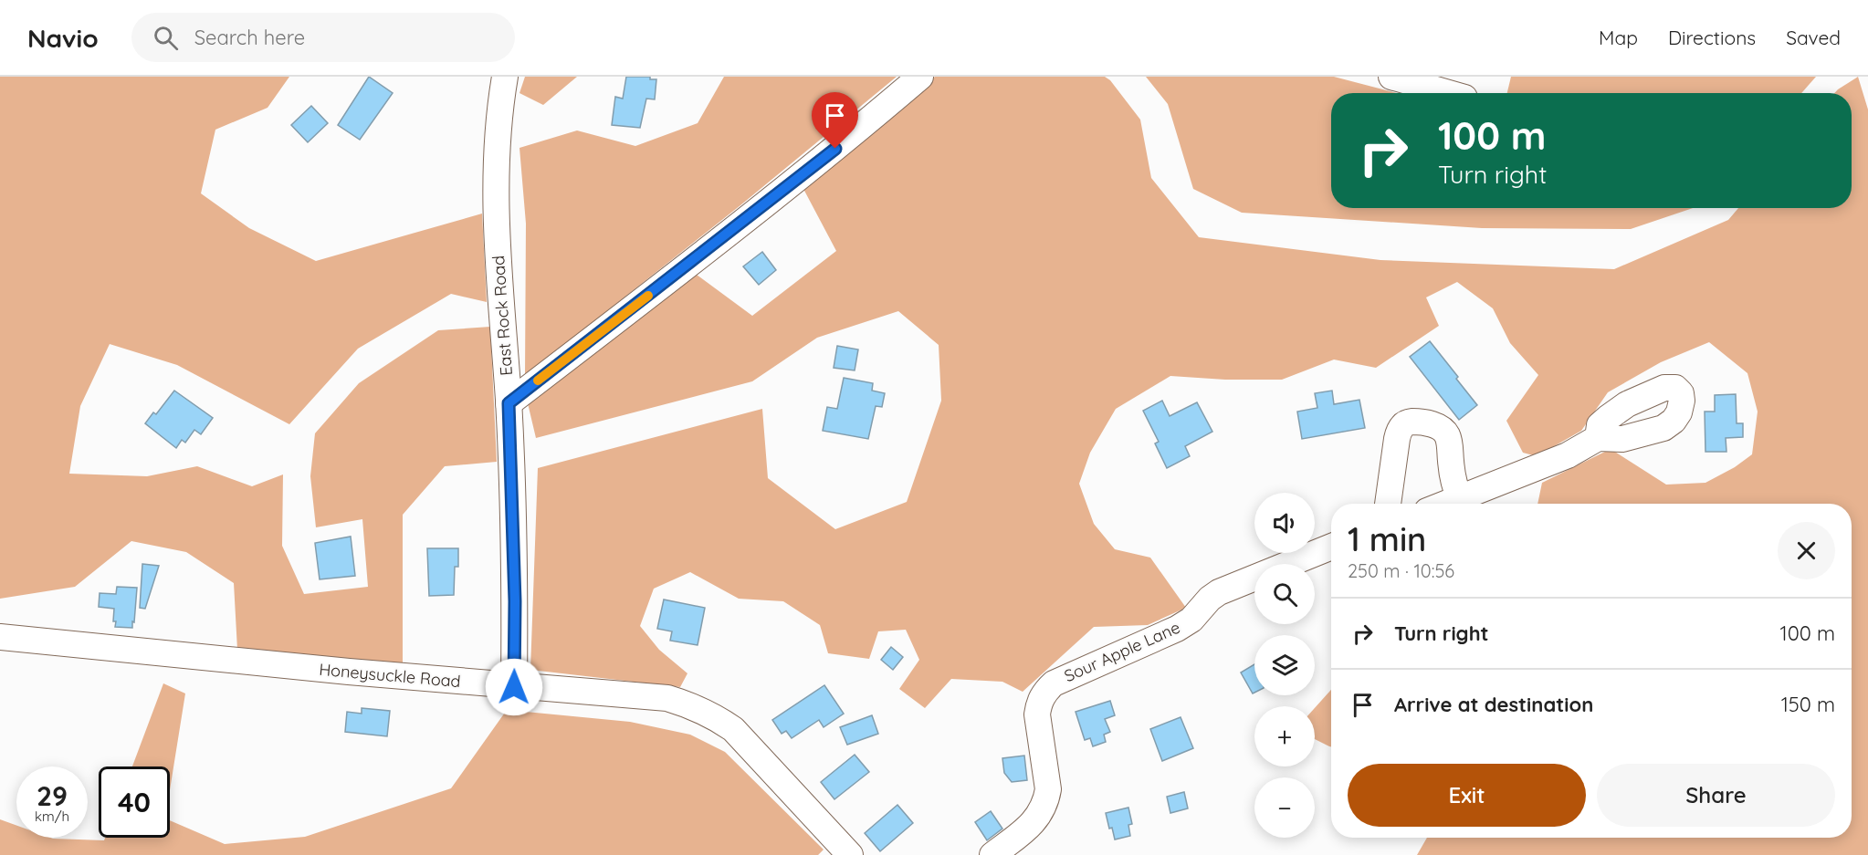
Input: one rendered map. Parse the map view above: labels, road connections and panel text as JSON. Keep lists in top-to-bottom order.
{
  "streets": {
    "street": ["East Rock Road", "Sour Apple Lane", "Honeysuckle Road"]
  },
  "crossings": [
    ["East Rock Road", "Honeysuckle Road"]
  ],
  "page": {
    "header": "Navio",
    "search": "Search here",
    "nav": ["Map", "Directions", "Saved"],
    "turn": ["100 m", "Turn right"],
    "map_buttons": ["+", "−"],
    "heading": ["1 min", "250 m · 10:56"],
    "list": [
      {
        "name": "Turn right",
        "value": "100 m"
      },
      {
        "name": "Arrive at destination",
        "value": "150 m"
      }
    ],
    "buttons": ["Exit", "Share"],
    "speed": "29 km/h",
    "limit": "40"
  }
}
